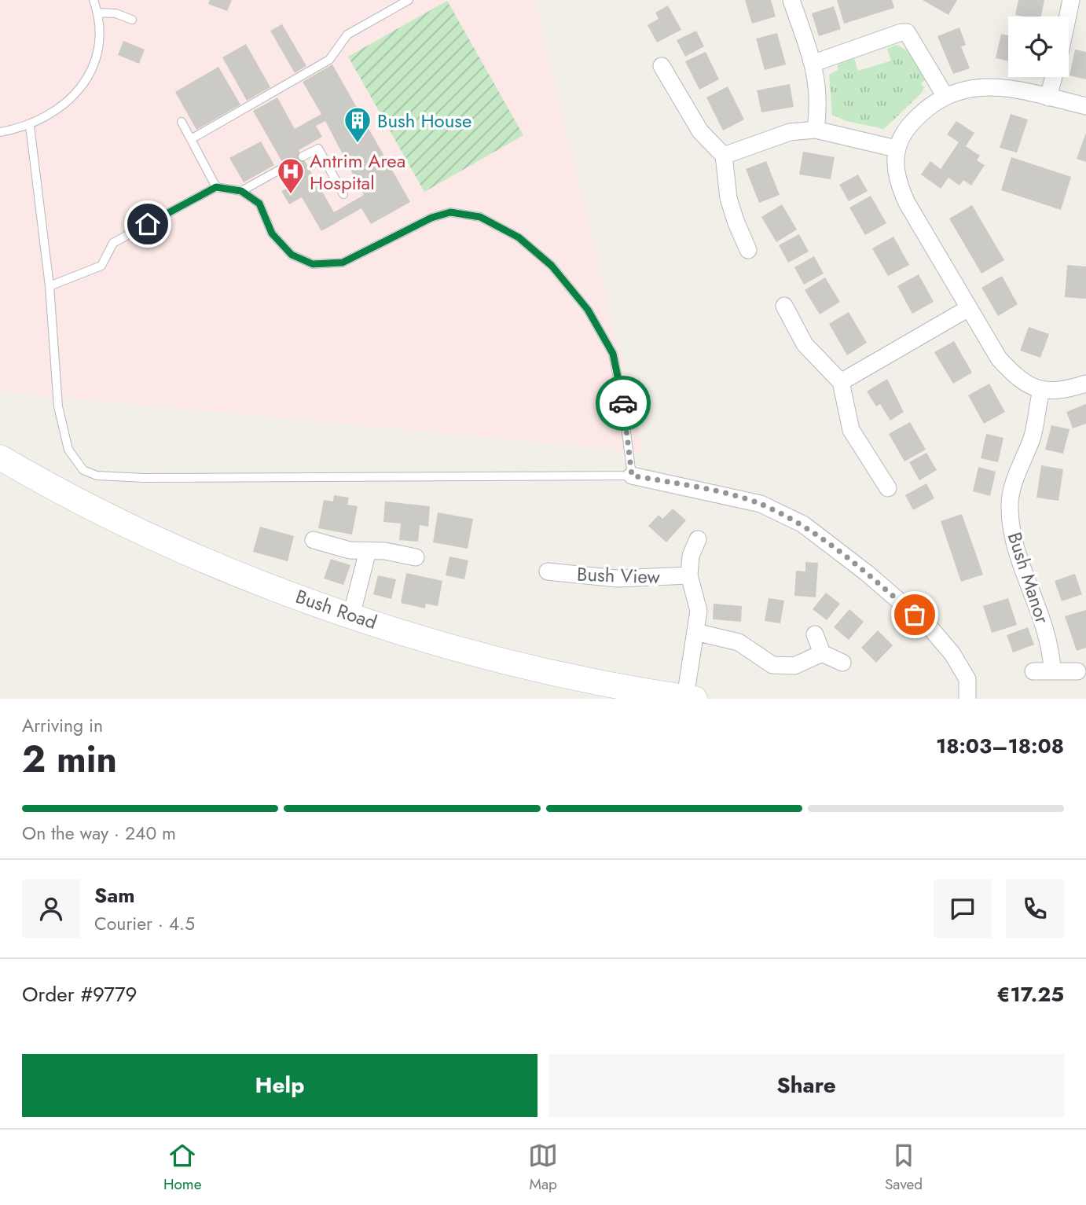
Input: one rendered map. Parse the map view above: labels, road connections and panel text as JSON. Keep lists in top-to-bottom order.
{
  "streets": {
    "main road": ["Bush Road"],
    "street": ["Bush View", "Bush Manor"]
  },
  "places": {
    "building": ["Bush House"],
    "hospital": ["Antrim Area Hospital"]
  },
  "page": {
    "heading": ["2 min", "Arriving in", "18:03–18:08"],
    "panel": [
      "Sam",
      "Courier · 4.5",
      "Order #9779",
      "€17.25"
    ],
    "bar": "On the way · 240 m",
    "buttons": ["Help", "Share"],
    "tabs": ["Home", "Map", "Saved"]
  }
}
